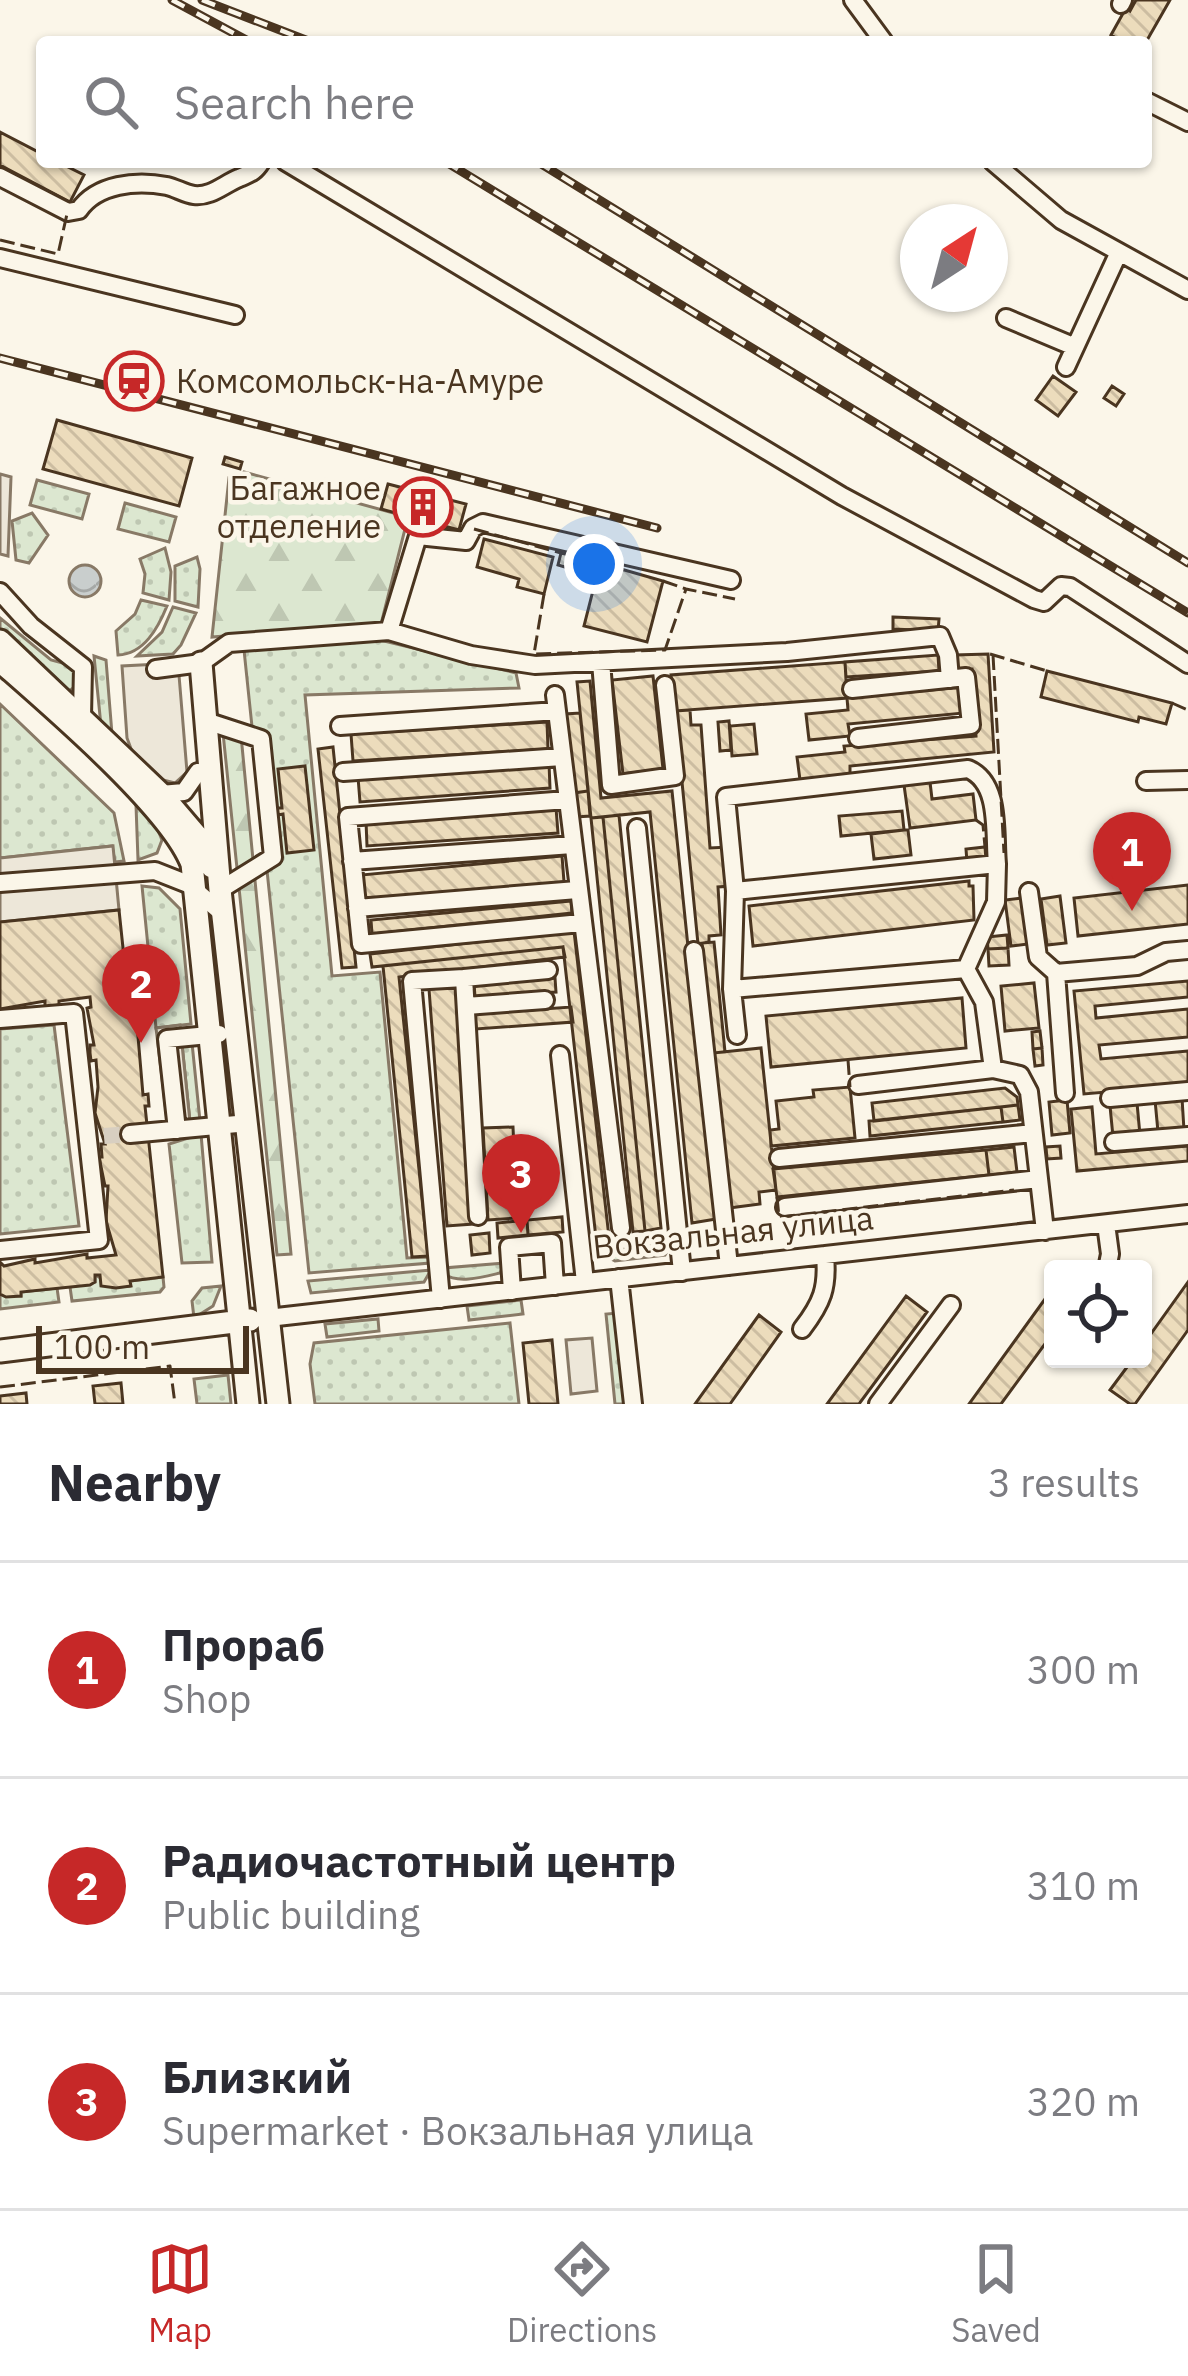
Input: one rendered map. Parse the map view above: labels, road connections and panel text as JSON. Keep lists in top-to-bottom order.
{
  "streets": {
    "main road": ["Вокзальная улица"]
  },
  "places": {
    "station": ["Комсомольск-на-Амуре"],
    "building": ["Багажное отделение"]
  },
  "scale_bar": "100 m",
  "north": "top right",
  "page": {
    "search": "Search here",
    "pins": ["1", "2", "3"],
    "scale": "100 m",
    "heading": ["Nearby", "3 results"],
    "list": [
      {
        "mark": "1",
        "name": "Прораб",
        "note": "Shop",
        "value": "300 m"
      },
      {
        "mark": "2",
        "name": "Радиочастотный центр",
        "note": "Public building",
        "value": "310 m"
      },
      {
        "mark": "3",
        "name": "Близкий",
        "note": "Supermarket · Вокзальная улица",
        "value": "320 m"
      }
    ],
    "nav": ["Map", "Directions", "Saved"]
  }
}
